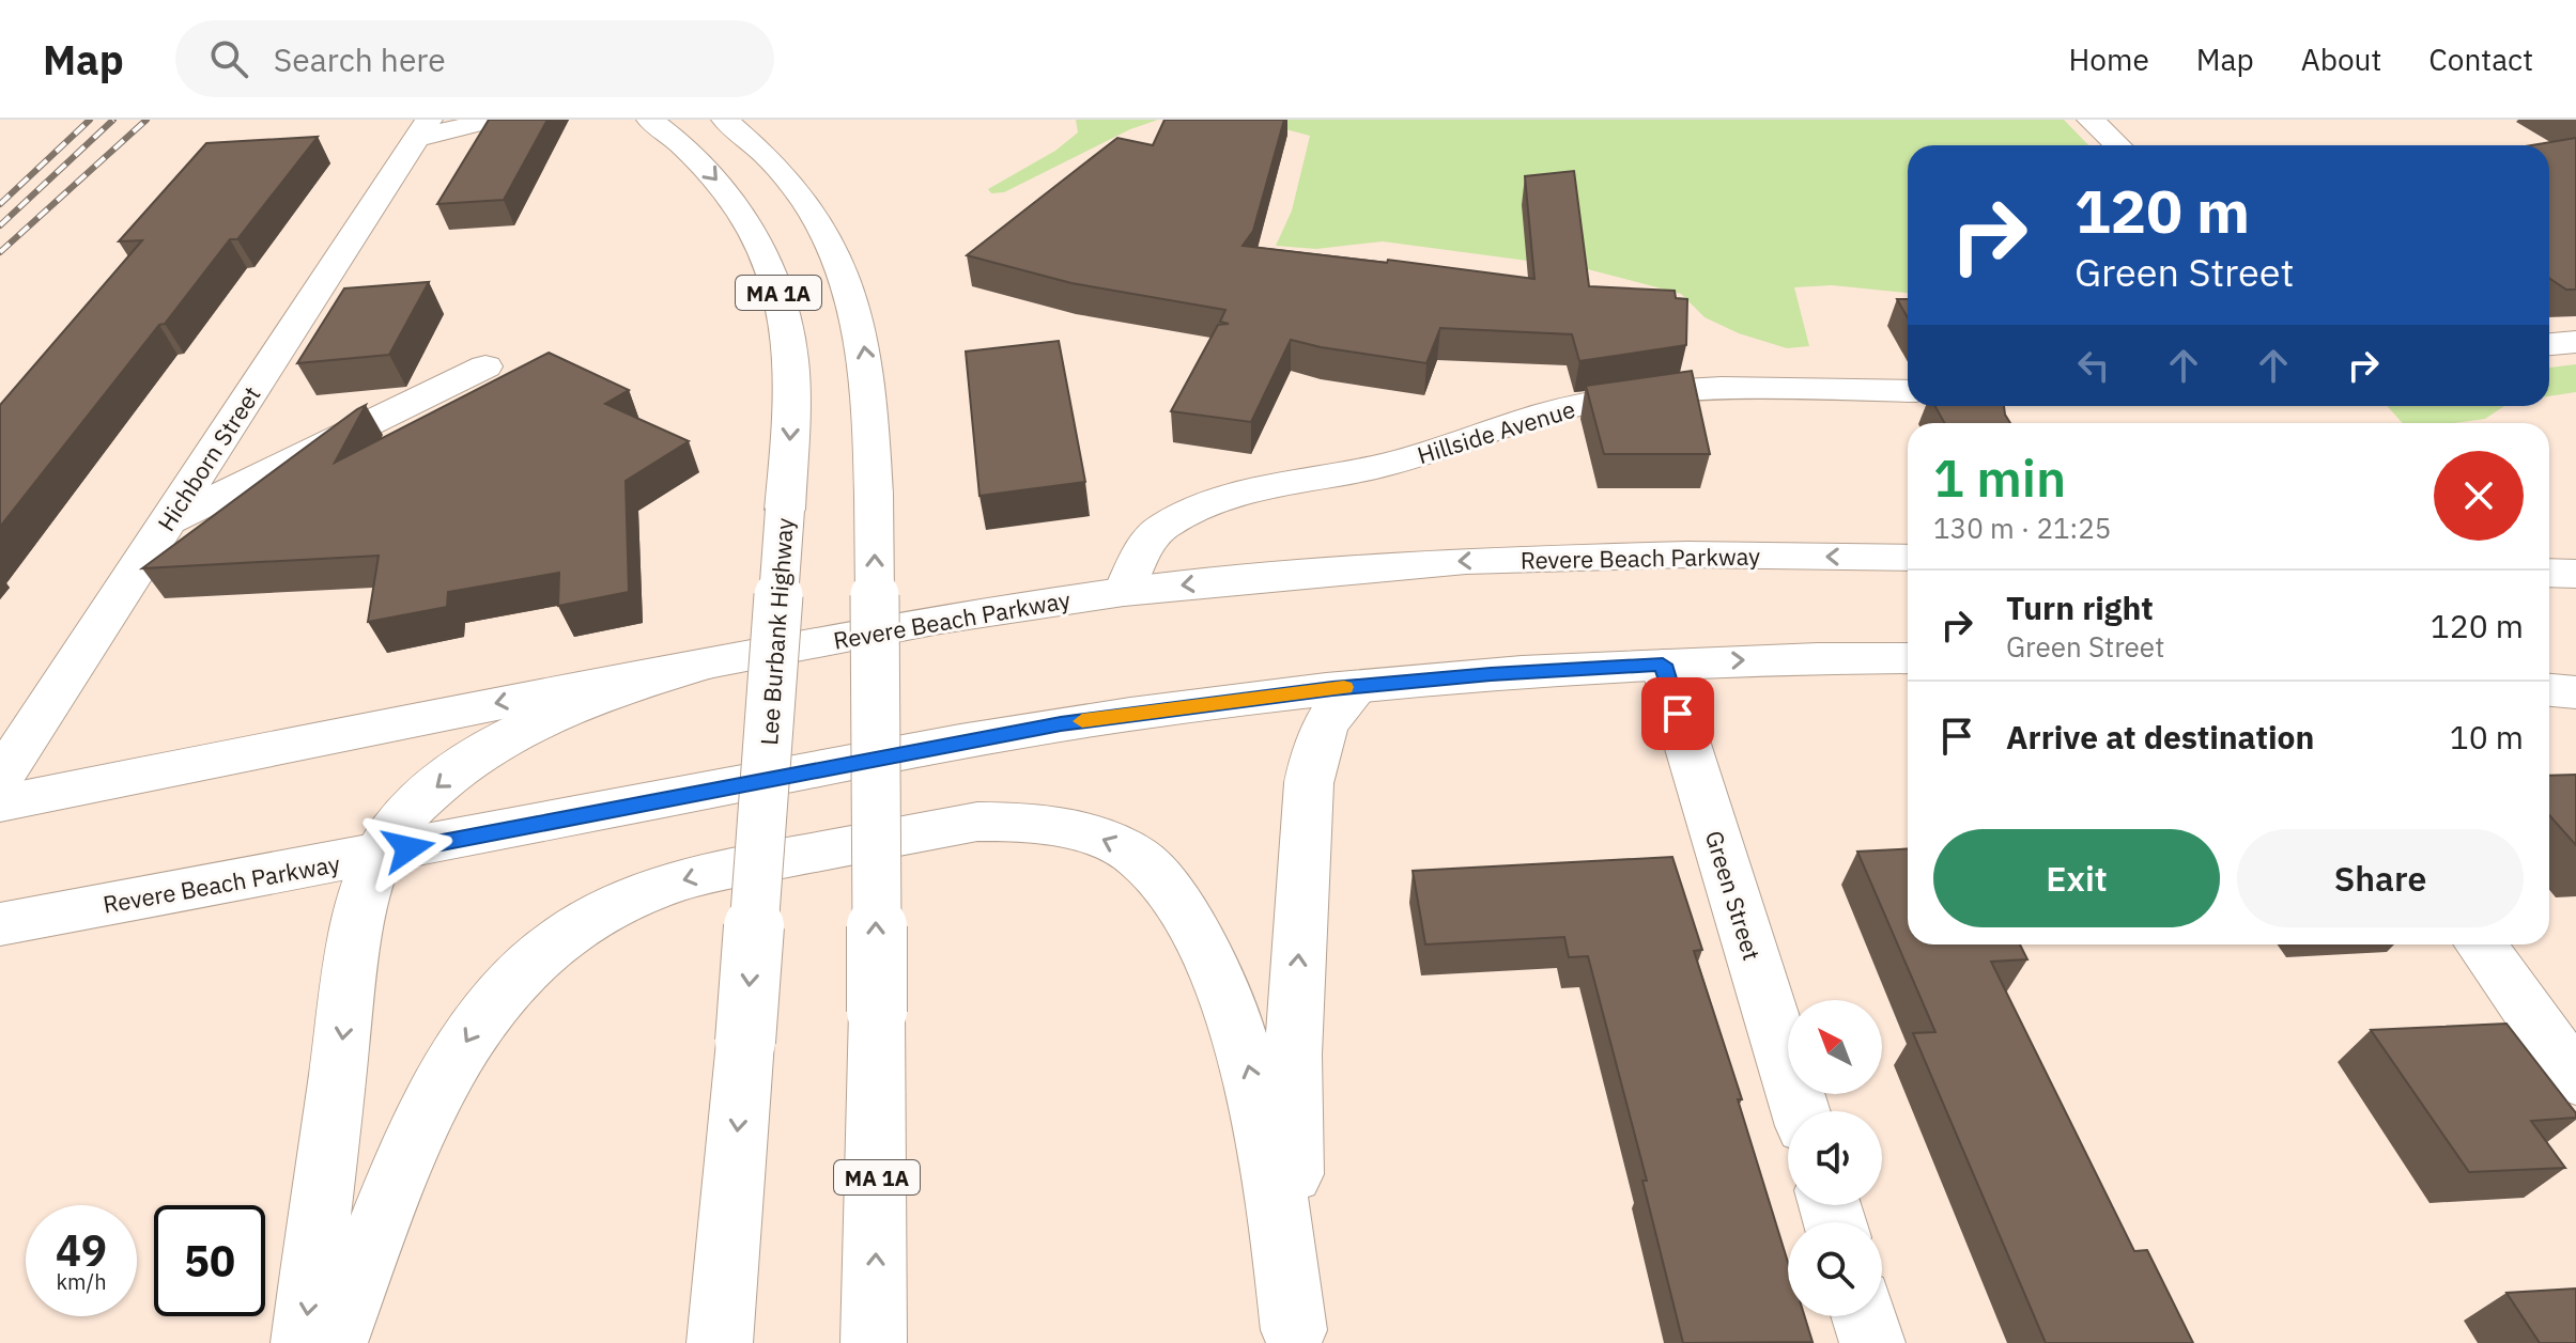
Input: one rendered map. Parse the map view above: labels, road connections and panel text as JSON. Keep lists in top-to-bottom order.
{
  "streets": {
    "main road": [
      "MA 1A",
      "Hillside Avenue",
      "Hichborn Street",
      "Revere Beach Parkway",
      "Lee Burbank Highway",
      "Green Street"
    ]
  },
  "crossings": [
    ["Hillside Avenue", "Revere Beach Parkway"],
    ["Revere Beach Parkway", "Green Street"]
  ],
  "north": "top left",
  "page": {
    "header": "Map",
    "search": "Search here",
    "nav": [
      "Home",
      "Map",
      "About",
      "Contact"
    ],
    "turn": ["120 m", "Green Street"],
    "heading": ["1 min", "130 m · 21:25"],
    "list": [
      {
        "name": "Turn right",
        "note": "Green Street",
        "value": "120 m"
      },
      {
        "name": "Arrive at destination",
        "value": "10 m"
      }
    ],
    "buttons": ["Exit", "Share"],
    "speed": "49 km/h",
    "limit": "50"
  }
}
